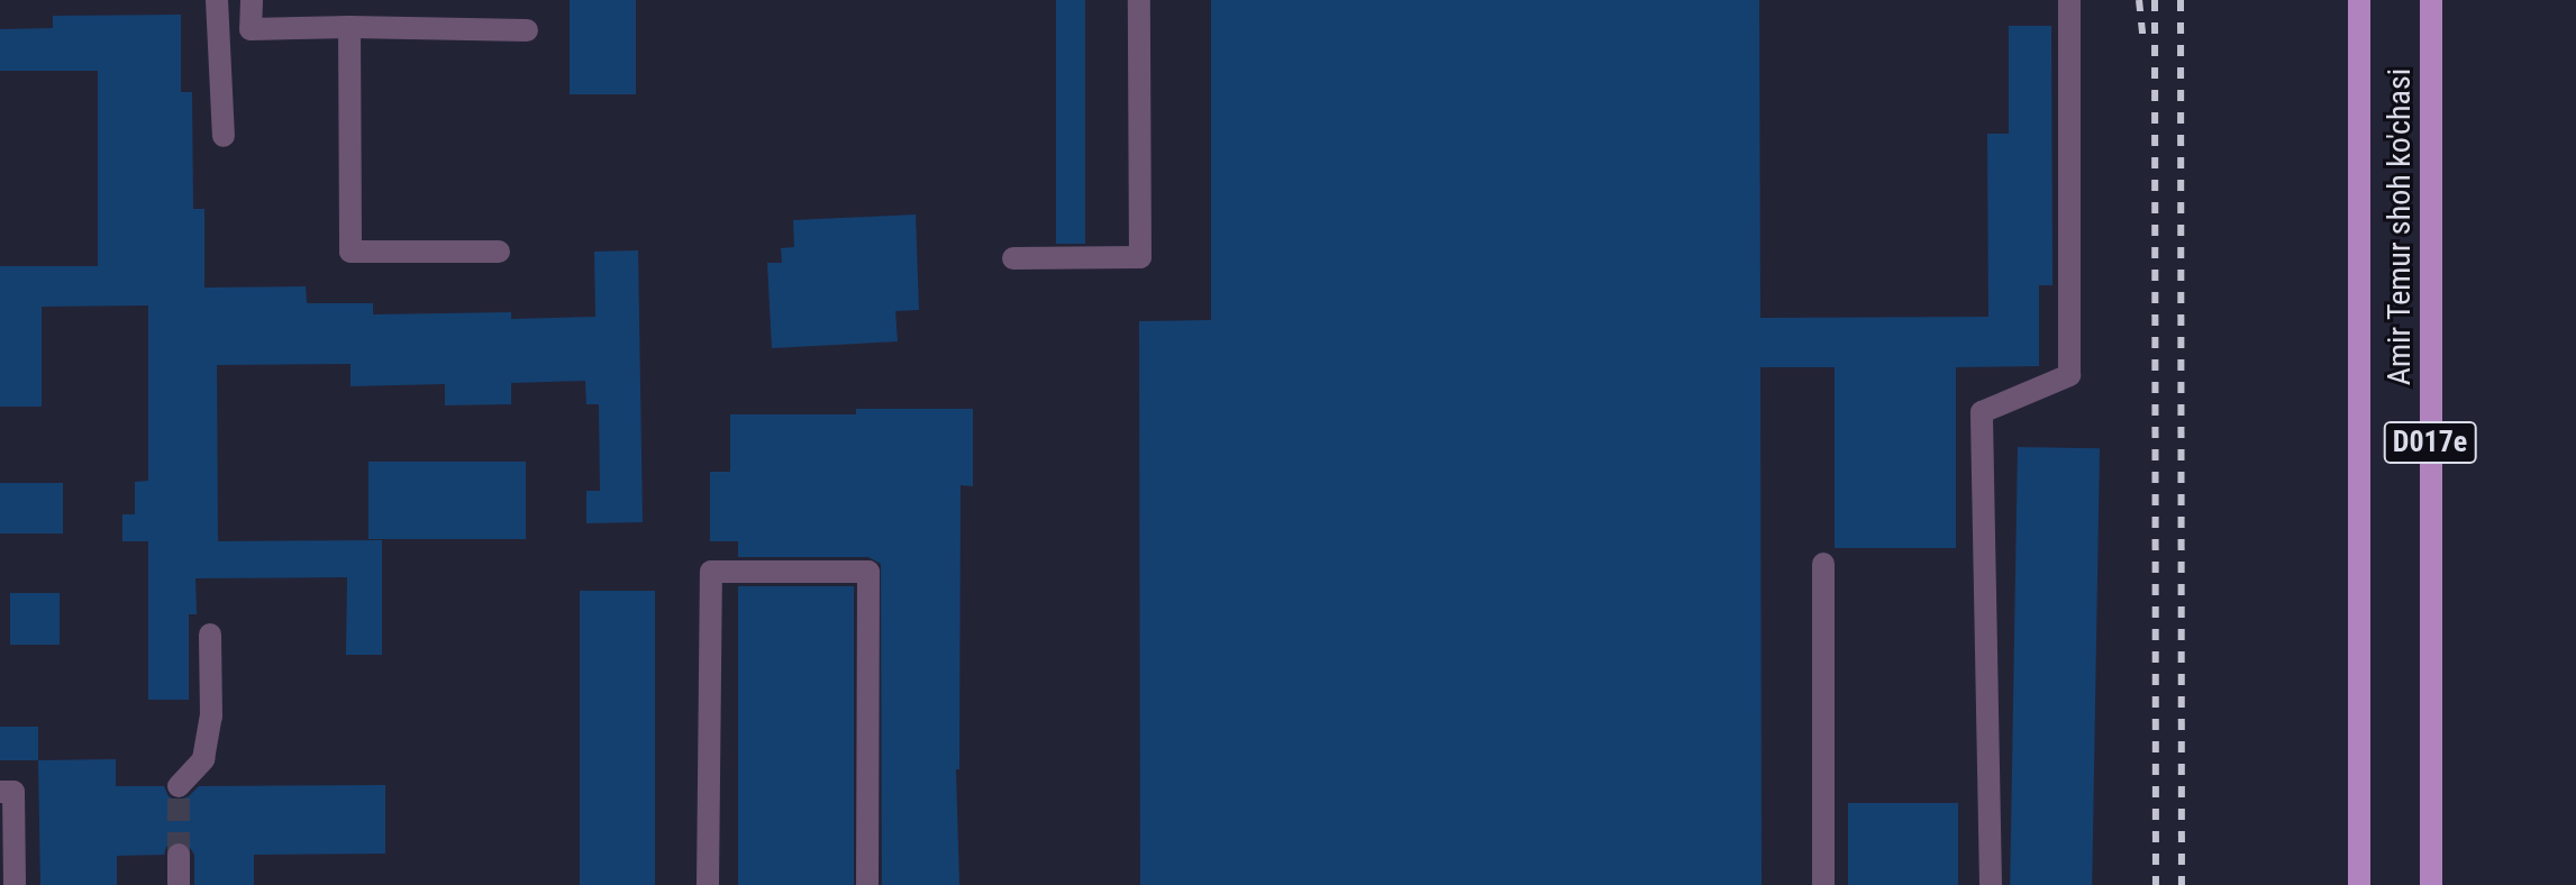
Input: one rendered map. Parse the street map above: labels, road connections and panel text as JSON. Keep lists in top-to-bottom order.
{
  "streets": {
    "main road": ["Amir Temur shoh ko'chasi", "D017e"]
  }
}
